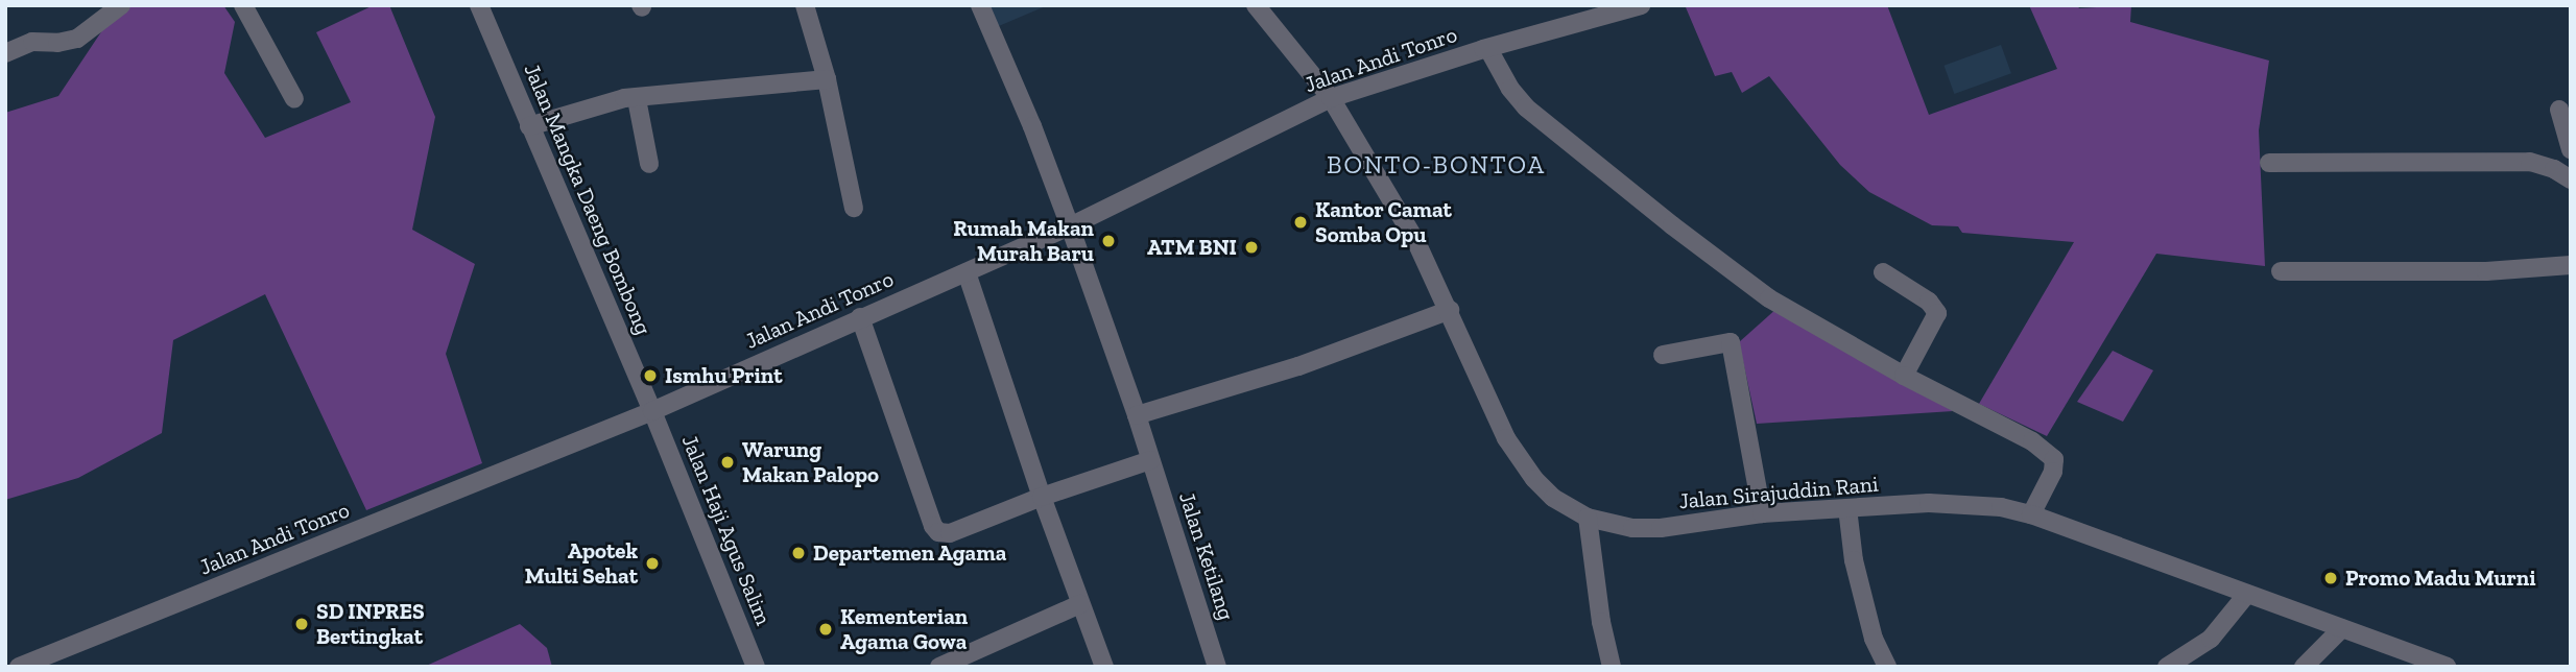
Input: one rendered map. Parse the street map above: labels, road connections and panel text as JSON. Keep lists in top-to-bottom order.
{
  "streets": {
    "street": [
      "Jalan Andi Tonro",
      "Jalan Mangka Daeng Bombong",
      "Jalan Sirajuddin Rani",
      "Jalan Haji Agus Salim",
      "Jalan Ketilang"
    ]
  },
  "crossings": [
    ["Jalan Andi Tonro", "Jalan Mangka Daeng Bombong"],
    ["Jalan Andi Tonro", "Jalan Sirajuddin Rani"],
    ["Jalan Andi Tonro", "Jalan Haji Agus Salim"],
    ["Jalan Andi Tonro", "Jalan Ketilang"],
    ["Jalan Mangka Daeng Bombong", "Jalan Haji Agus Salim"]
  ],
  "districts": ["BONTO-BONTOA"],
  "places": [
    "Kantor Camat Somba Opu",
    "Rumah Makan Murah Baru",
    "ATM BNI",
    "Ismhu Print",
    "Warung Makan Palopo",
    "Departemen Agama",
    "Apotek Multi Sehat",
    "Promo Madu Murni",
    "SD INPRES Bertingkat",
    "Kementerian Agama Gowa"
  ]
}
